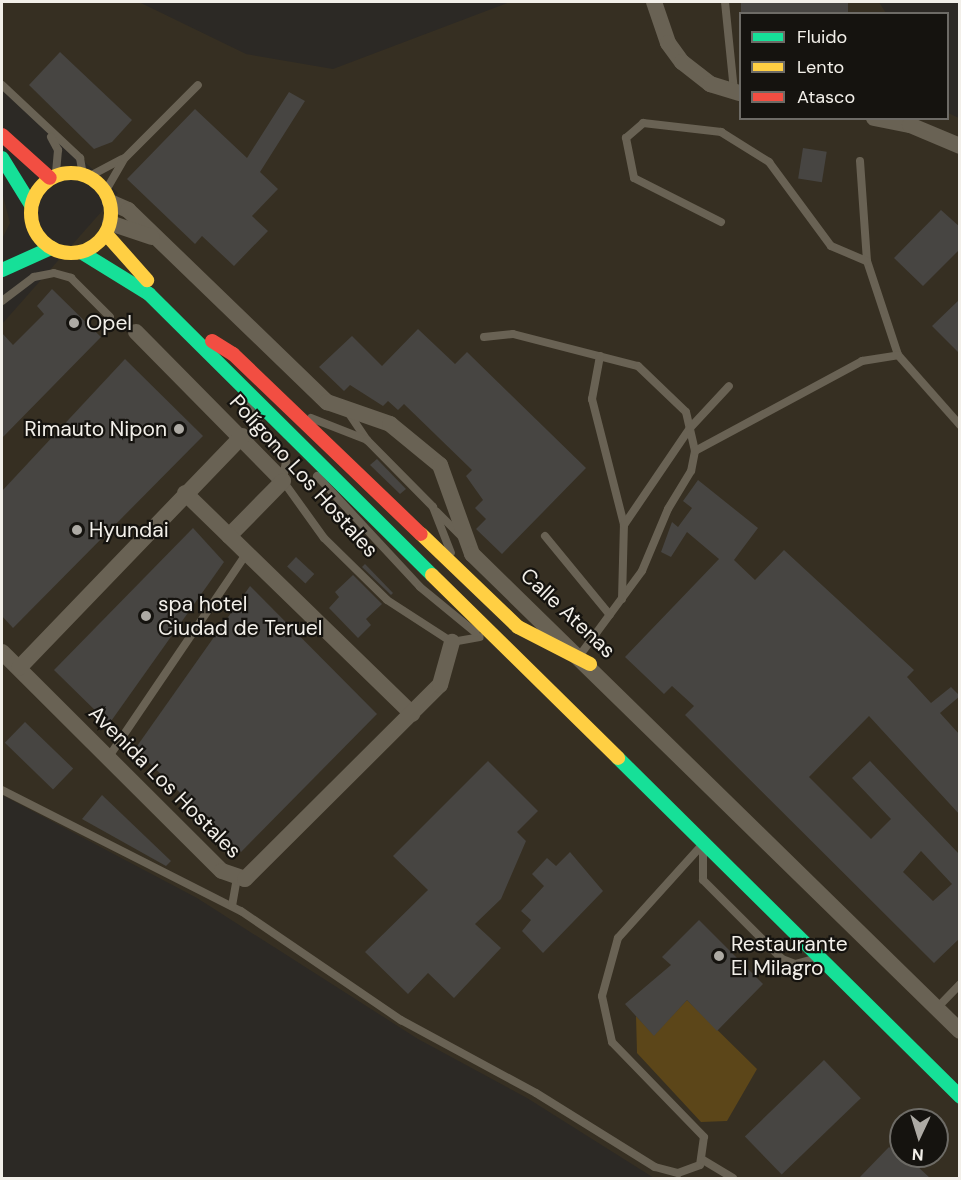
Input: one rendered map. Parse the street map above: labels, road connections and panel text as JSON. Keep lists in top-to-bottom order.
{
  "streets": {
    "street": ["Polígono Los Hostales", "Calle Atenas", "Avenida Los Hostales"]
  },
  "crossings": [
    ["Polígono Los Hostales", "Avenida Los Hostales"]
  ],
  "places": [
    "Opel",
    "Rimauto Nipon",
    "Hyundai",
    "spa hotel Ciudad de Teruel",
    "Restaurante El Milagro"
  ],
  "legend": ["Fluido", "Lento", "Atasco"],
  "north": "bottom"
}
